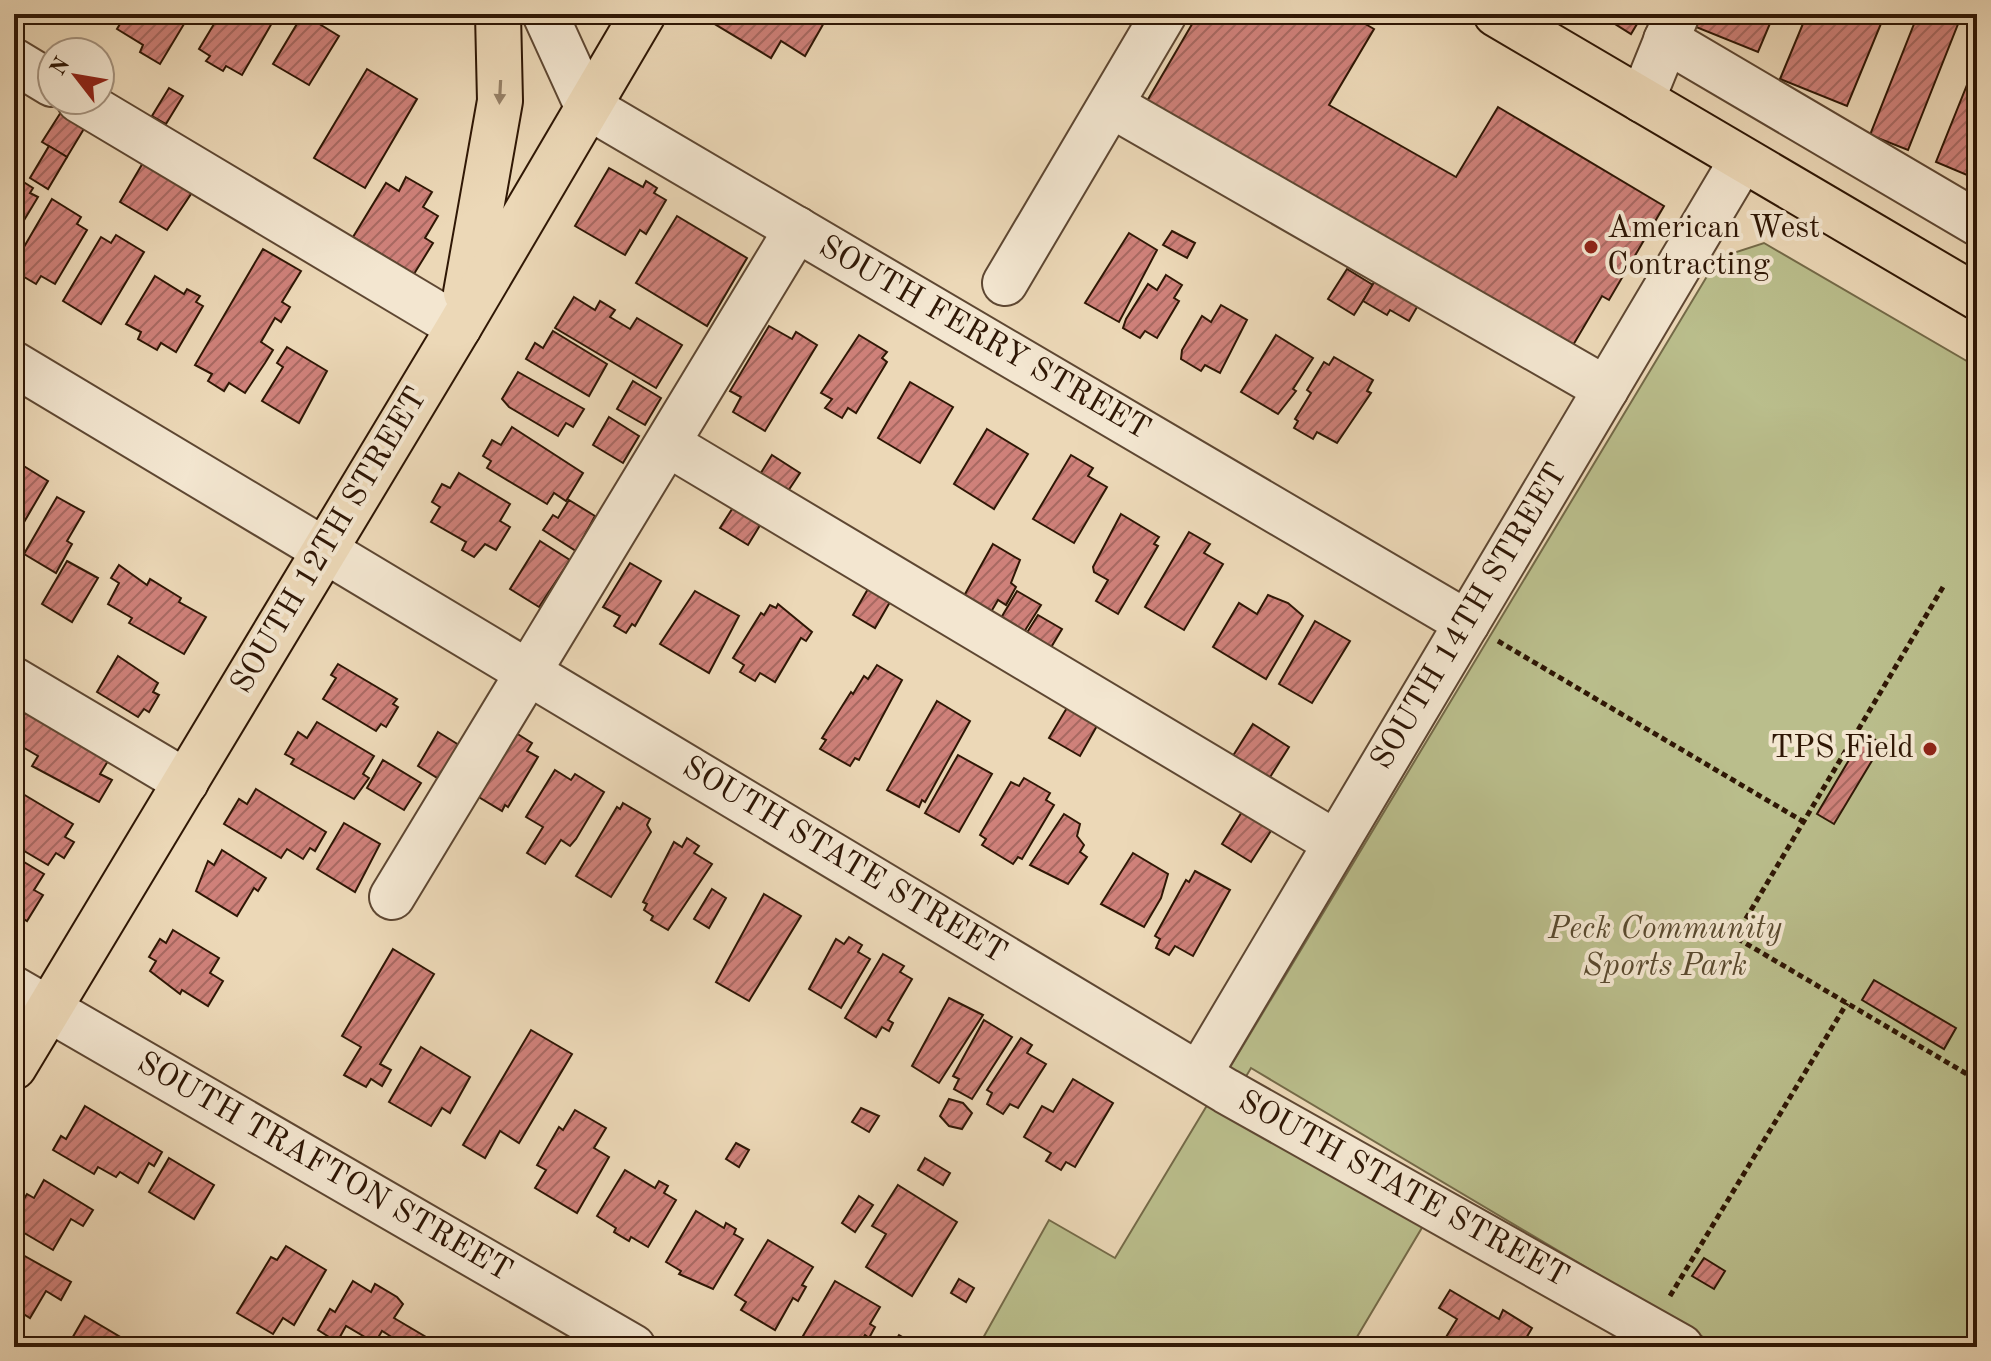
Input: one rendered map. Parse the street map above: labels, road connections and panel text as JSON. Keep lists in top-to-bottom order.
{
  "streets": {
    "main road": ["SOUTH 12TH STREET"],
    "street": [
      "SOUTH FERRY STREET",
      "SOUTH 14TH STREET",
      "SOUTH STATE STREET",
      "SOUTH TRAFTON STREET"
    ]
  },
  "crossings": [
    ["SOUTH FERRY STREET", "SOUTH 12TH STREET"],
    ["SOUTH FERRY STREET", "SOUTH 14TH STREET"],
    ["SOUTH 12TH STREET", "SOUTH STATE STREET"],
    ["SOUTH 12TH STREET", "SOUTH TRAFTON STREET"],
    ["SOUTH 14TH STREET", "SOUTH STATE STREET"]
  ],
  "parks": ["Peck Community Sports Park"],
  "places": ["American West Contracting", "TPS Field"],
  "north": "top left"
}
